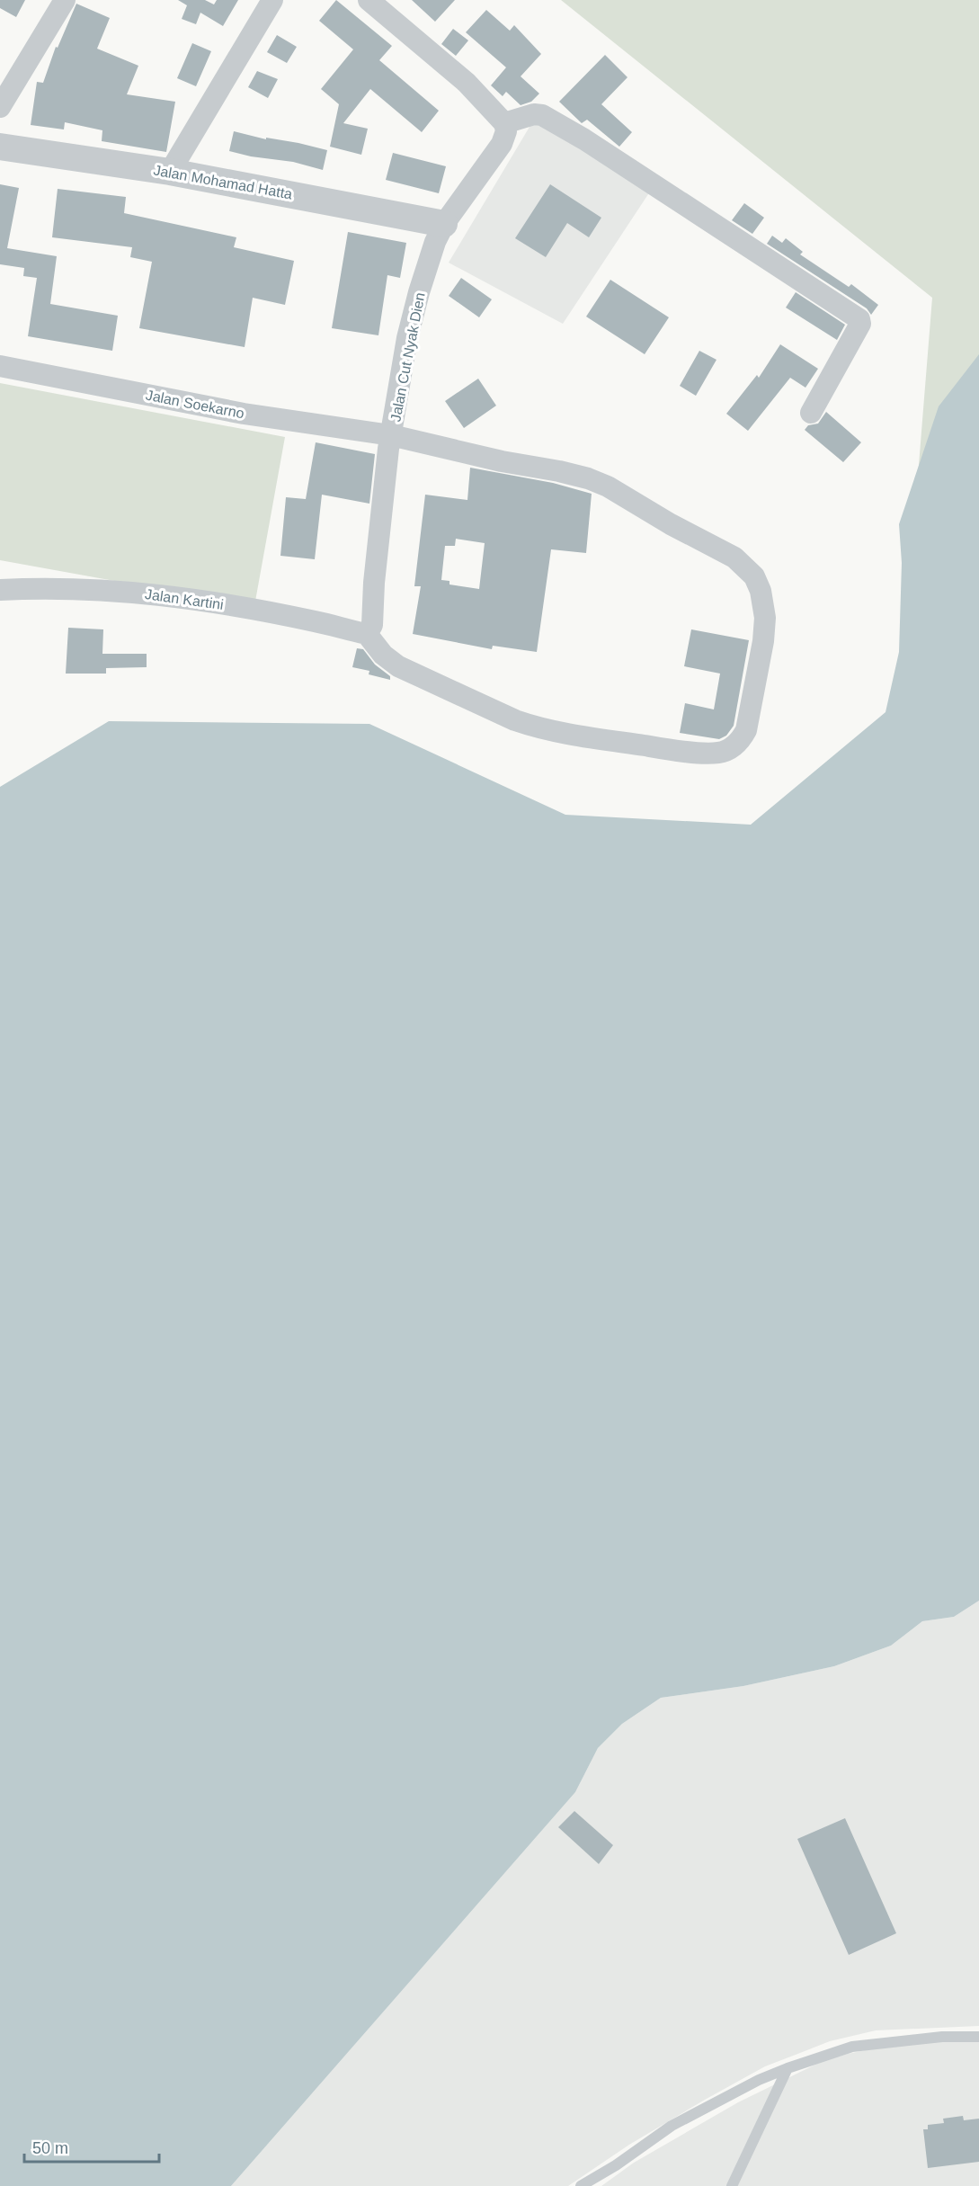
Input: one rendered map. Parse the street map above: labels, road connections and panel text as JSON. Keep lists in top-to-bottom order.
{
  "streets": {
    "street": [
      "Jalan Mohamad Hatta",
      "Jalan Cut Nyak Dien",
      "Jalan Soekarno",
      "Jalan Kartini"
    ]
  },
  "crossings": [
    ["Jalan Mohamad Hatta", "Jalan Cut Nyak Dien"],
    ["Jalan Cut Nyak Dien", "Jalan Soekarno"],
    ["Jalan Cut Nyak Dien", "Jalan Kartini"],
    ["Jalan Soekarno", "Jalan Kartini"]
  ],
  "scale_bar": "50 m"
}
